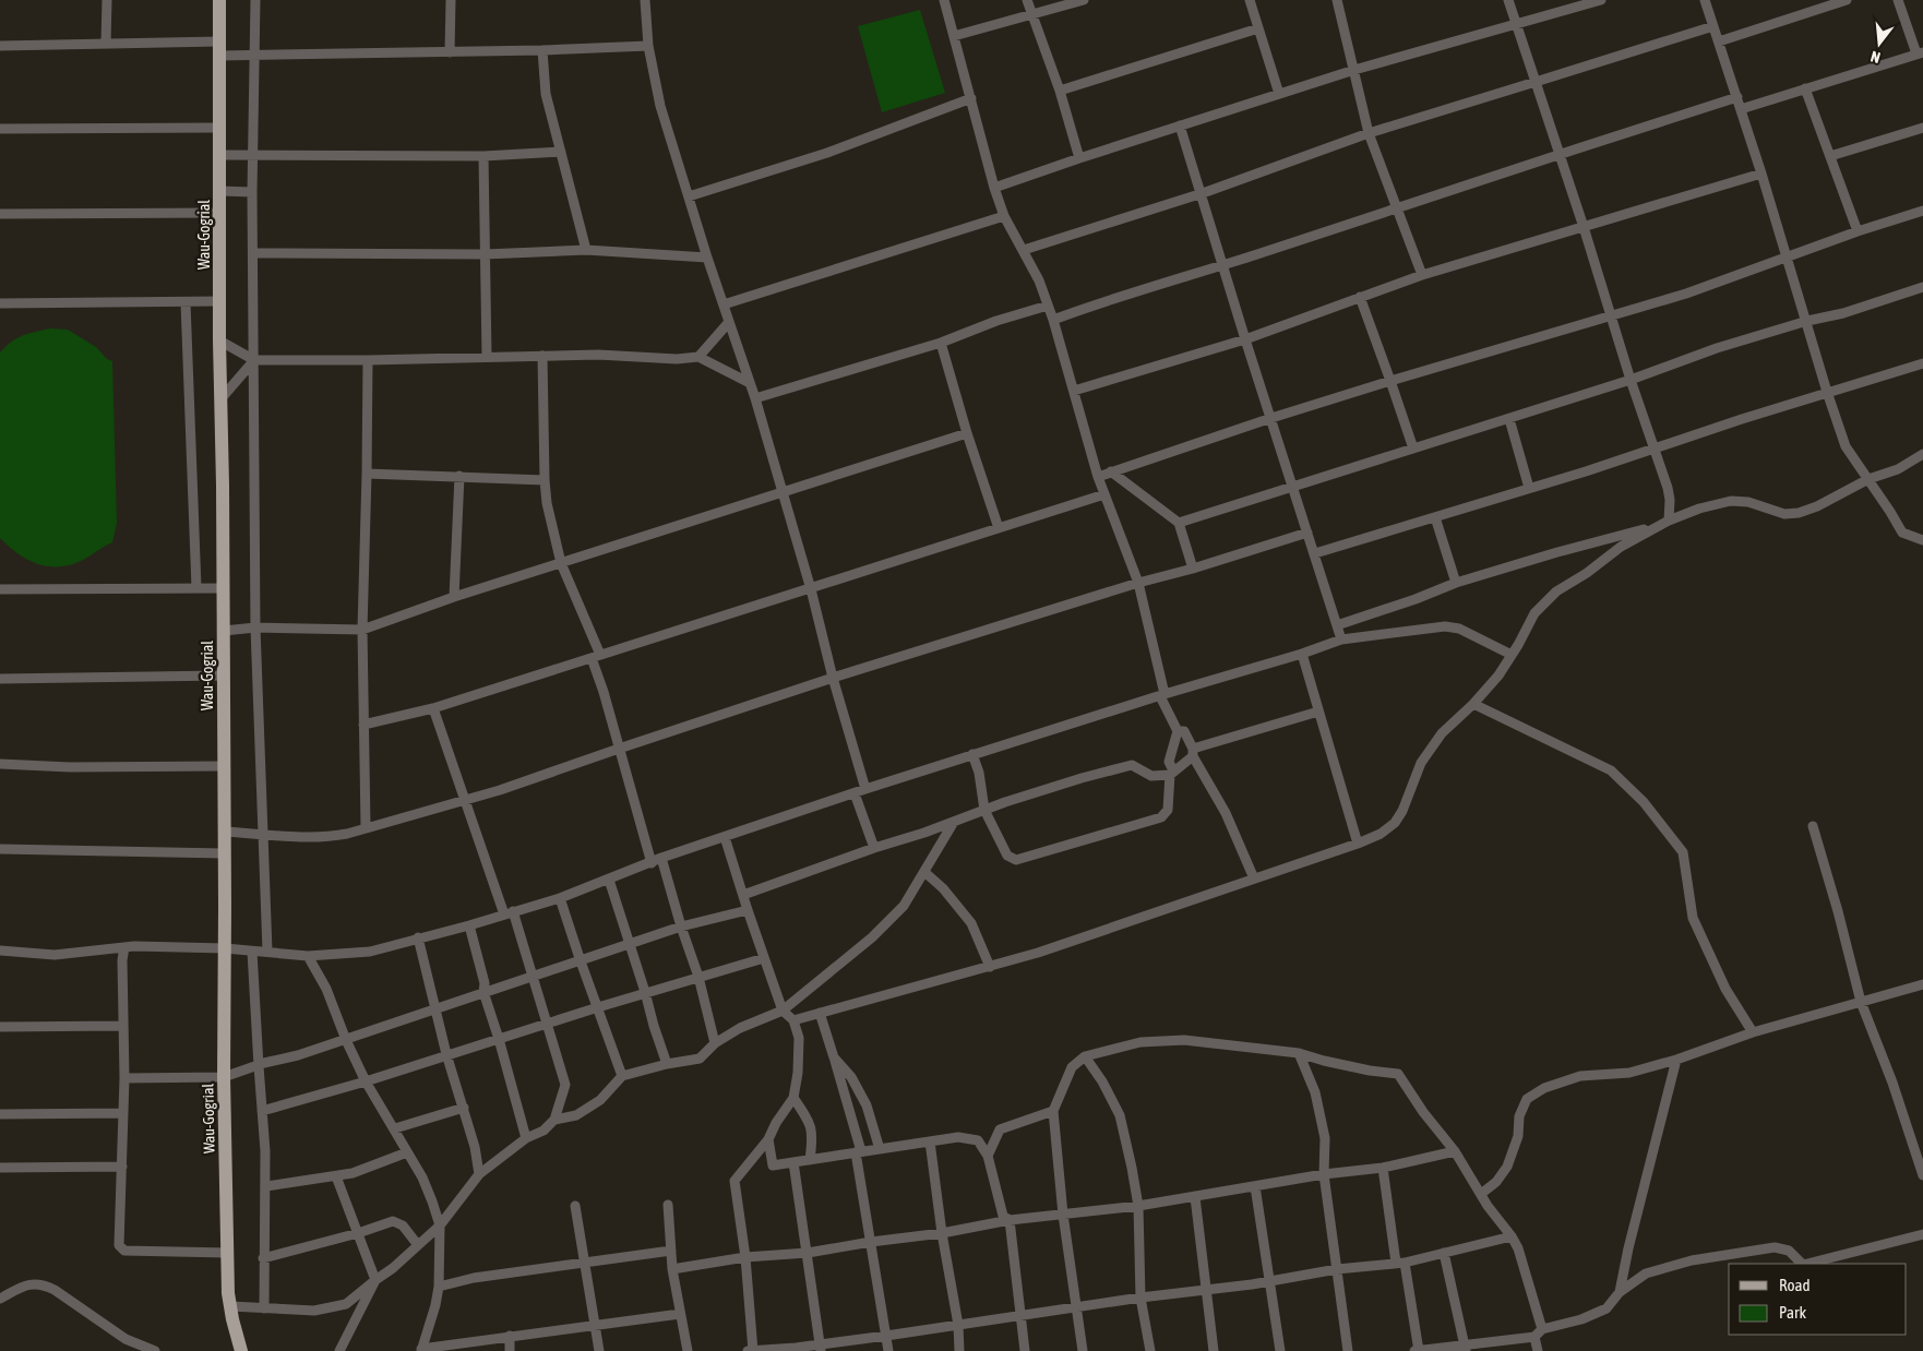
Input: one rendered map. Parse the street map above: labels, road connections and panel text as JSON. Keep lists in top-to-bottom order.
{
  "streets": {
    "main road": ["Wau-Gogrial"]
  },
  "legend": ["Road", "Park"],
  "north": "bottom"
}
